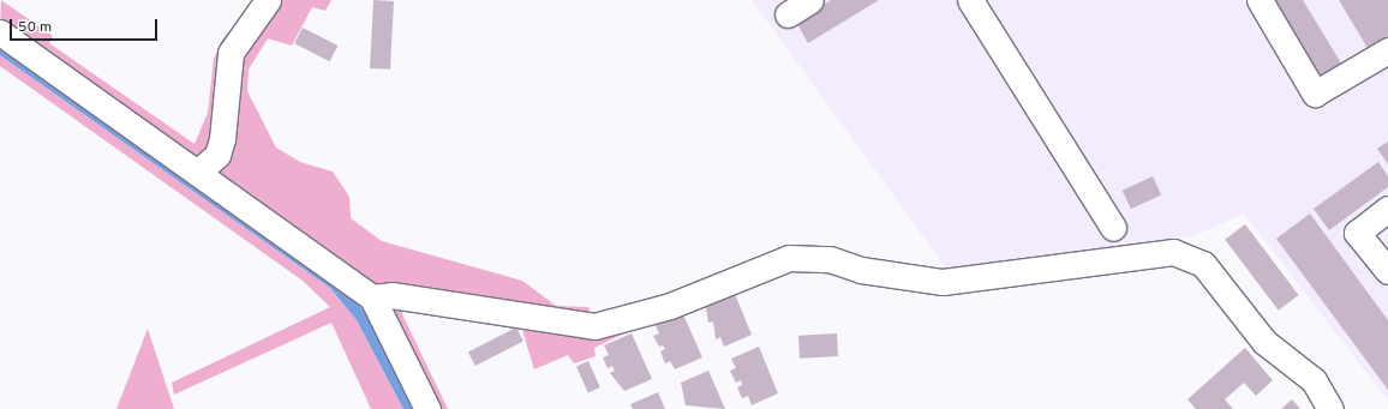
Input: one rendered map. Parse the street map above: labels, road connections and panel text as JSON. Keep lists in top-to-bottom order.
{
  "scale_bar": "50 m"
}
